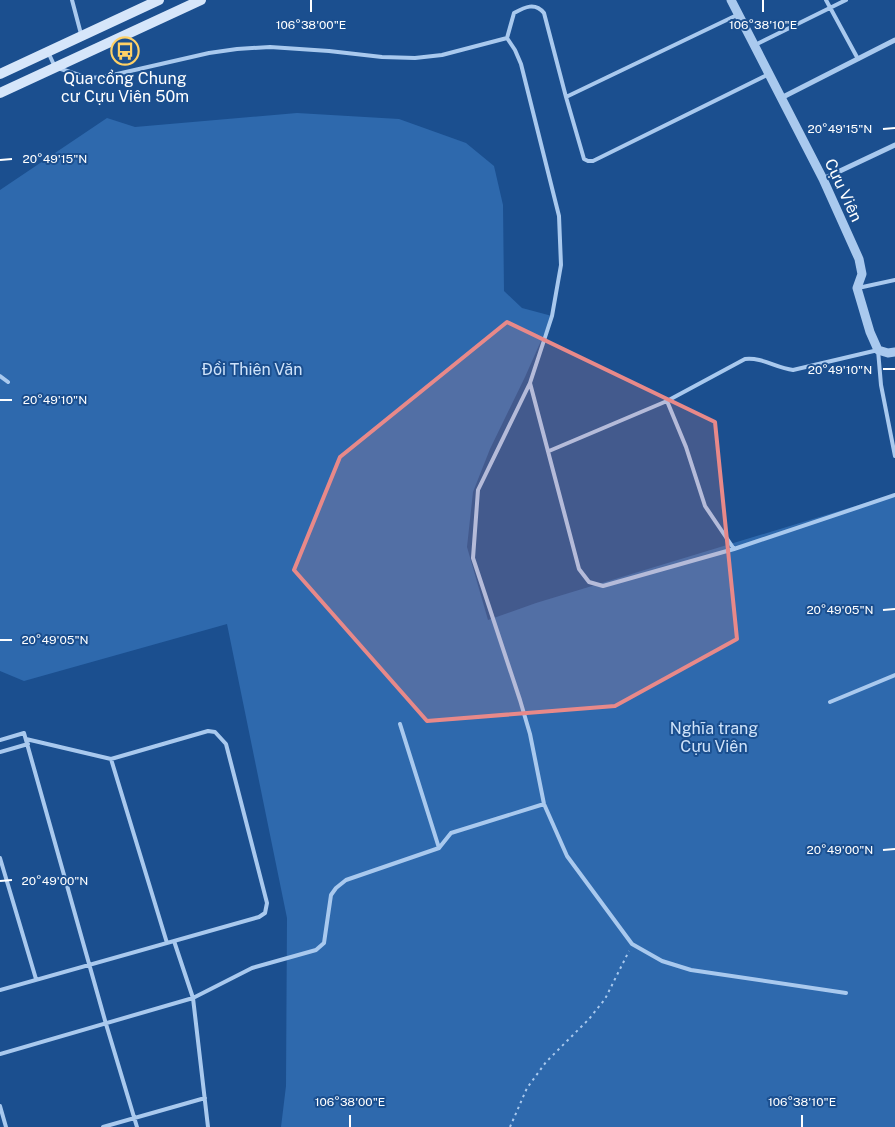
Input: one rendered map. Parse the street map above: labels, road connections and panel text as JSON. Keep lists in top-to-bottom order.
{
  "streets": {
    "street": ["Cựu Viên"]
  },
  "parks": ["Đồi Thiên Văn", "Nghĩa trang Cựu Viên"],
  "places": {
    "bus stop": ["Qua cổng Chung cư Cựu Viên 50m"]
  },
  "coordinates": [
    "106°38'00\"E",
    "106°38'10\"E",
    "20°49'15\"N",
    "20°49'10\"N",
    "20°49'05\"N",
    "20°49'00\"N"
  ]
}
